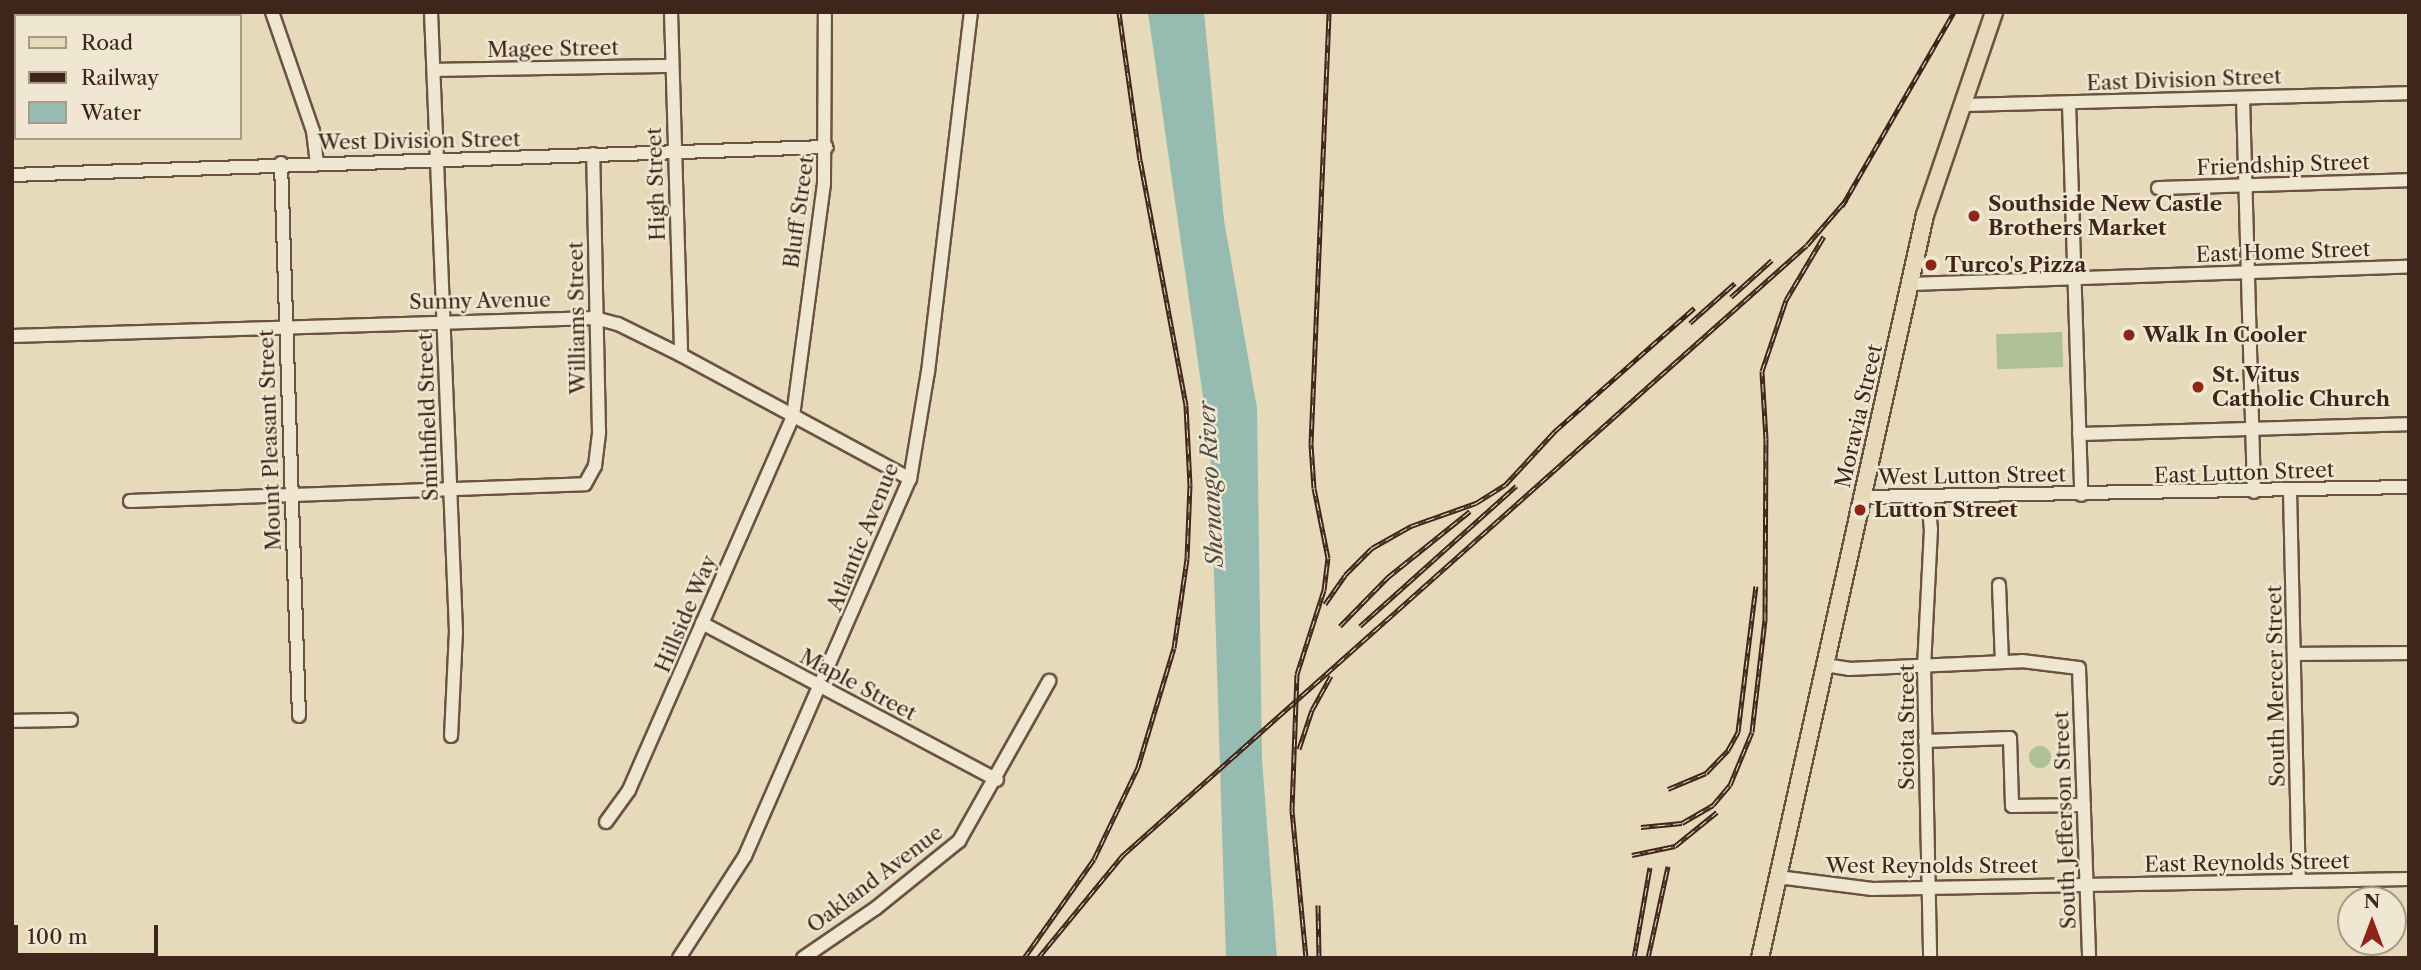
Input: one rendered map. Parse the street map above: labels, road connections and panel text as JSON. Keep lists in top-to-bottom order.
{
  "streets": {
    "main road": ["Moravia Street"],
    "street": [
      "Magee Street",
      "East Division Street",
      "West Division Street",
      "Friendship Street",
      "High Street",
      "Bluff Street",
      "East Home Street",
      "Sunny Avenue",
      "Williams Street",
      "Smithfield Street",
      "Mount Pleasant Street",
      "East Lutton Street",
      "West Lutton Street",
      "Atlantic Avenue",
      "Hillside Way",
      "Maple Street",
      "South Mercer Street",
      "Sciota Street",
      "South Jefferson Street",
      "East Reynolds Street",
      "West Reynolds Street",
      "Oakland Avenue"
    ]
  },
  "crossings": [
    ["Magee Street", "High Street"],
    ["Magee Street", "Smithfield Street"],
    ["East Division Street", "Moravia Street"],
    ["West Division Street", "High Street"],
    ["West Division Street", "Bluff Street"],
    ["West Division Street", "Williams Street"],
    ["West Division Street", "Smithfield Street"],
    ["West Division Street", "Mount Pleasant Street"],
    ["High Street", "Sunny Avenue"],
    ["Bluff Street", "Sunny Avenue"],
    ["Bluff Street", "Hillside Way"],
    ["East Home Street", "Moravia Street"],
    ["Sunny Avenue", "Williams Street"],
    ["Sunny Avenue", "Smithfield Street"],
    ["Sunny Avenue", "Mount Pleasant Street"],
    ["Sunny Avenue", "Atlantic Avenue"],
    ["Sunny Avenue", "Hillside Way"],
    ["Williams Street", "Smithfield Street"],
    ["Moravia Street", "West Lutton Street"],
    ["Moravia Street", "West Reynolds Street"],
    ["East Lutton Street", "West Lutton Street"],
    ["East Lutton Street", "South Mercer Street"],
    ["West Lutton Street", "Sciota Street"],
    ["Atlantic Avenue", "Maple Street"],
    ["Hillside Way", "Maple Street"],
    ["Maple Street", "Oakland Avenue"],
    ["South Mercer Street", "East Reynolds Street"],
    ["Sciota Street", "West Reynolds Street"],
    ["South Jefferson Street", "East Reynolds Street"],
    ["South Jefferson Street", "West Reynolds Street"],
    ["East Reynolds Street", "West Reynolds Street"]
  ],
  "water": ["Shenango River"],
  "places": [
    "Southside New Castle Brothers Market",
    "Turco's Pizza",
    "Walk In Cooler",
    "St. Vitus Catholic Church",
    "Lutton Street"
  ],
  "legend": ["Road", "Railway", "Water"],
  "scale_bar": "100 m",
  "north": "top"
}
